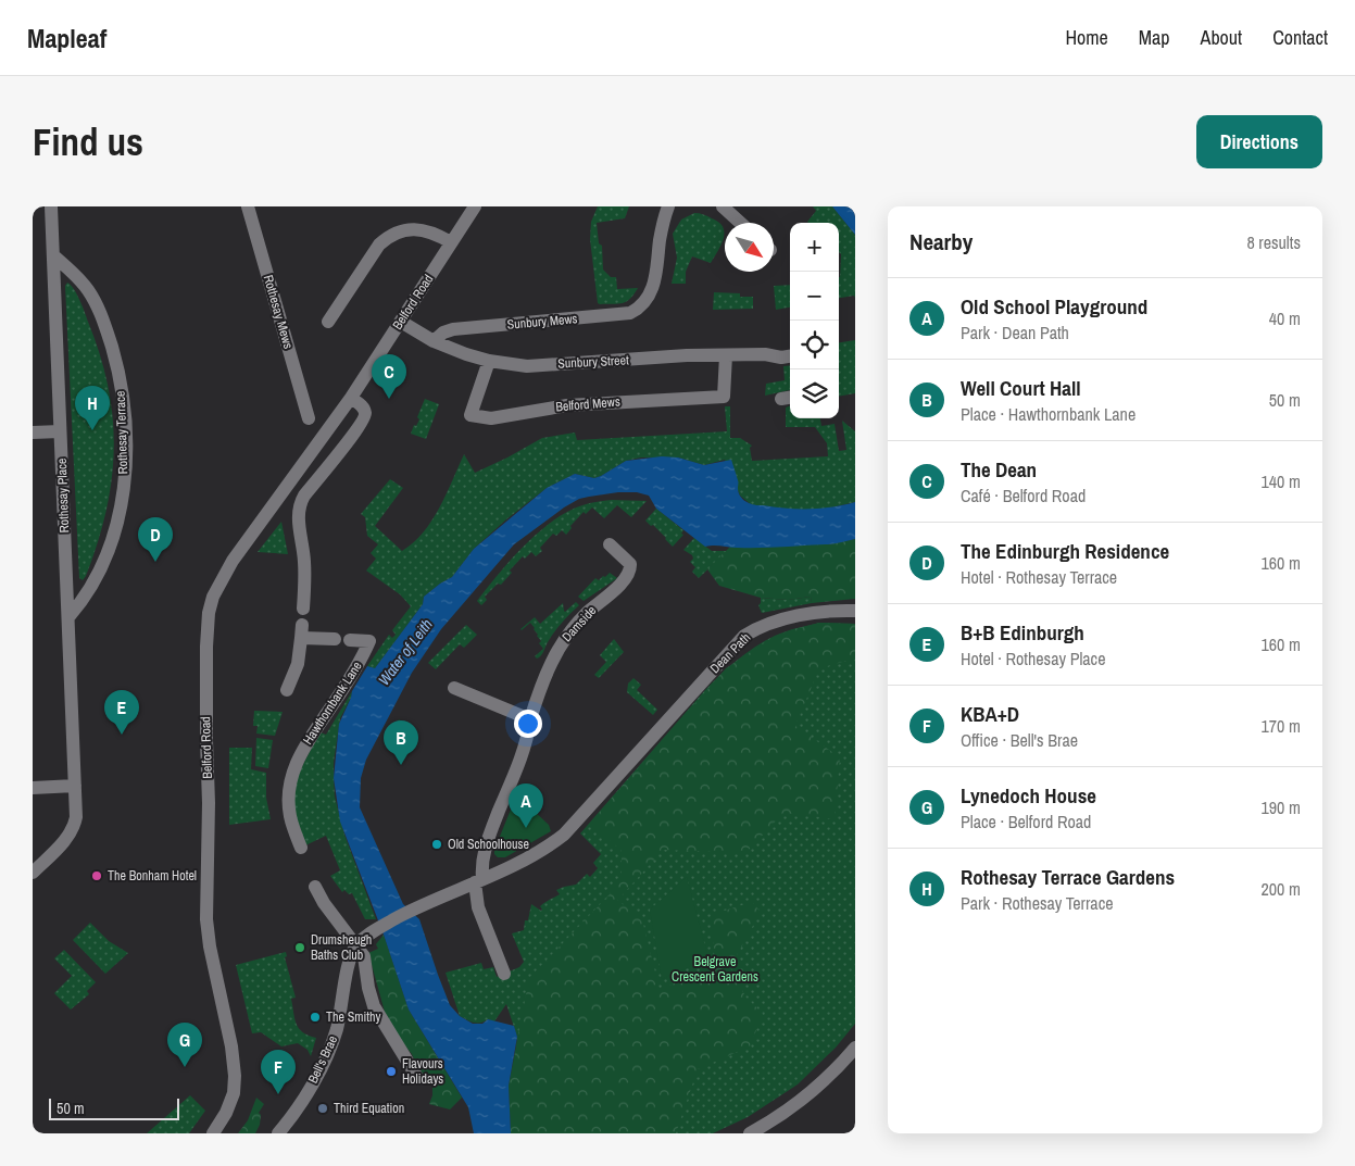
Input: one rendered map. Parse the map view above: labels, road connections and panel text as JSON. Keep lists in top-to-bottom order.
{
  "streets": {
    "street": [
      "Belford Road",
      "Rothesay Mews",
      "Sunbury Mews",
      "Sunbury Street",
      "Belford Mews",
      "Rothesay Terrace",
      "Rothesay Place",
      "Damside",
      "Dean Path",
      "Hawthornbank Lane",
      "Bell's Brae"
    ]
  },
  "crossings": [
    ["Belford Road", "Sunbury Street"],
    ["Sunbury Mews", "Sunbury Street"],
    ["Sunbury Street", "Belford Mews"],
    ["Rothesay Terrace", "Rothesay Place"],
    ["Damside", "Dean Path"]
  ],
  "water": ["Water of Leith"],
  "parks": ["Belgrave Crescent Gardens"],
  "places": [
    "Old Schoolhouse",
    "The Bonham Hotel",
    "Drumsheugh Baths Club",
    "The Smithy",
    "Flavours Holidays",
    "Third Equation"
  ],
  "scale_bar": "50 m",
  "north": "bottom right",
  "page": {
    "header": "Mapleaf",
    "nav": [
      "Home",
      "Map",
      "About",
      "Contact"
    ],
    "buttons": "Directions",
    "title": "Find us",
    "heading": ["Nearby", "8 results"],
    "map_buttons": ["+", "−"],
    "list": [
      {
        "mark": "A",
        "name": "Old School Playground",
        "note": "Park · Dean Path",
        "value": "40 m"
      },
      {
        "mark": "B",
        "name": "Well Court Hall",
        "note": "Place · Hawthornbank Lane",
        "value": "50 m"
      },
      {
        "mark": "C",
        "name": "The Dean",
        "note": "Café · Belford Road",
        "value": "140 m"
      },
      {
        "mark": "D",
        "name": "The Edinburgh Residence",
        "note": "Hotel · Rothesay Terrace",
        "value": "160 m"
      },
      {
        "mark": "E",
        "name": "B+B Edinburgh",
        "note": "Hotel · Rothesay Place",
        "value": "160 m"
      },
      {
        "mark": "F",
        "name": "KBA+D",
        "note": "Office · Bell's Brae",
        "value": "170 m"
      },
      {
        "mark": "G",
        "name": "Lynedoch House",
        "note": "Place · Belford Road",
        "value": "190 m"
      },
      {
        "mark": "H",
        "name": "Rothesay Terrace Gardens",
        "note": "Park · Rothesay Terrace",
        "value": "200 m"
      }
    ],
    "pins": [
      "C",
      "H",
      "D",
      "E",
      "B",
      "A",
      "G",
      "F"
    ],
    "scale": "50 m"
  }
}
